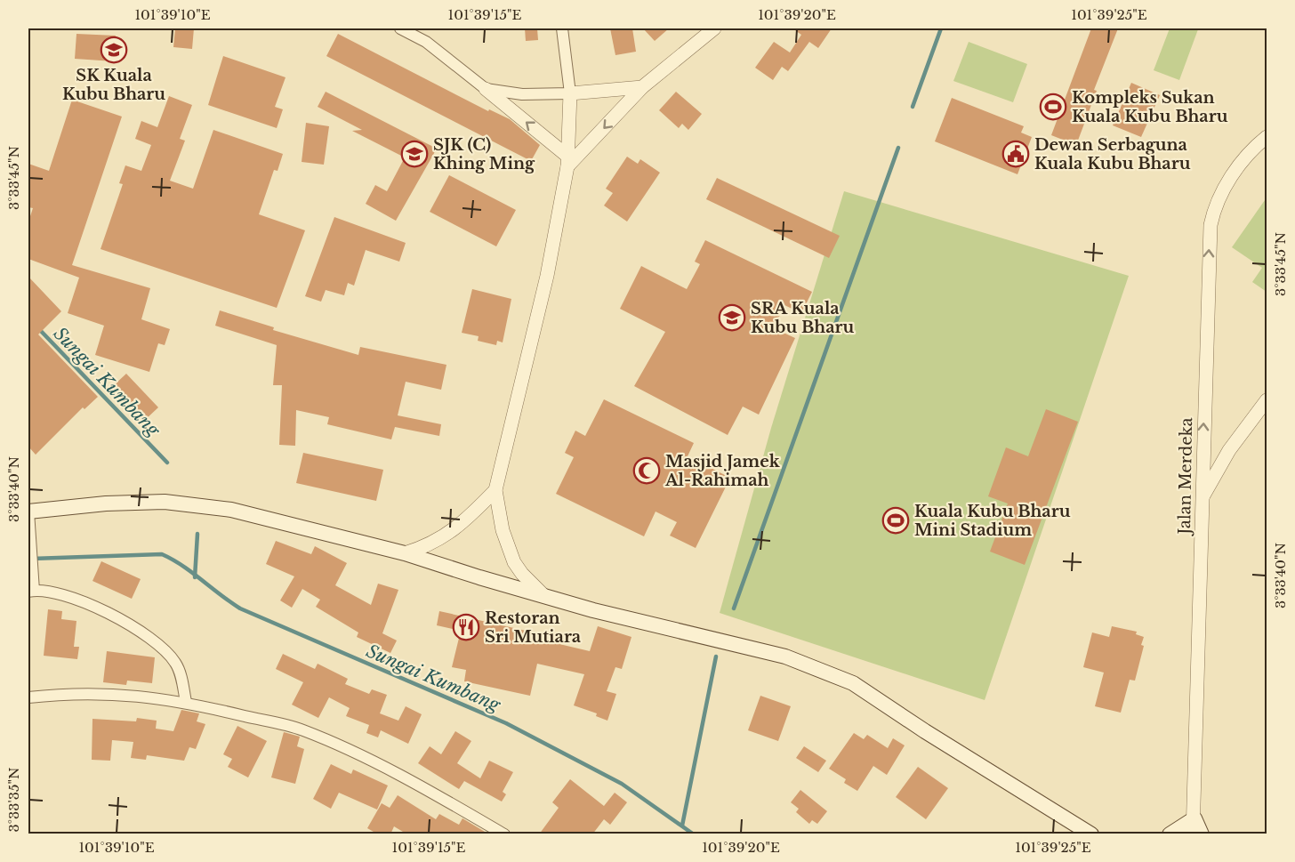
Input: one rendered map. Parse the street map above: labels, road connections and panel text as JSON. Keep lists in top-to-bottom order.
{
  "streets": {
    "street": ["Jalan Merdeka"]
  },
  "one_way": ["Jalan Merdeka"],
  "water": ["Sungai Kumbang"],
  "places": {
    "school or university": ["SK Kuala Kubu Bharu", "SJK (C) Khing Ming", "SRA Kuala Kubu Bharu"],
    "sports": ["Kompleks Sukan Kuala Kubu Bharu", "Kuala Kubu Bharu Mini Stadium"],
    "public building": ["Dewan Serbaguna Kuala Kubu Bharu"],
    "mosque": ["Masjid Jamek Al-Rahimah"],
    "restaurant": ["Restoran Sri Mutiara"]
  },
  "coordinates": [
    "101°39'10\"E",
    "101°39'15\"E",
    "101°39'20\"E",
    "101°39'25\"E",
    "3°33'45\"N",
    "3°33'40\"N",
    "3°33'35\"N"
  ]
}
